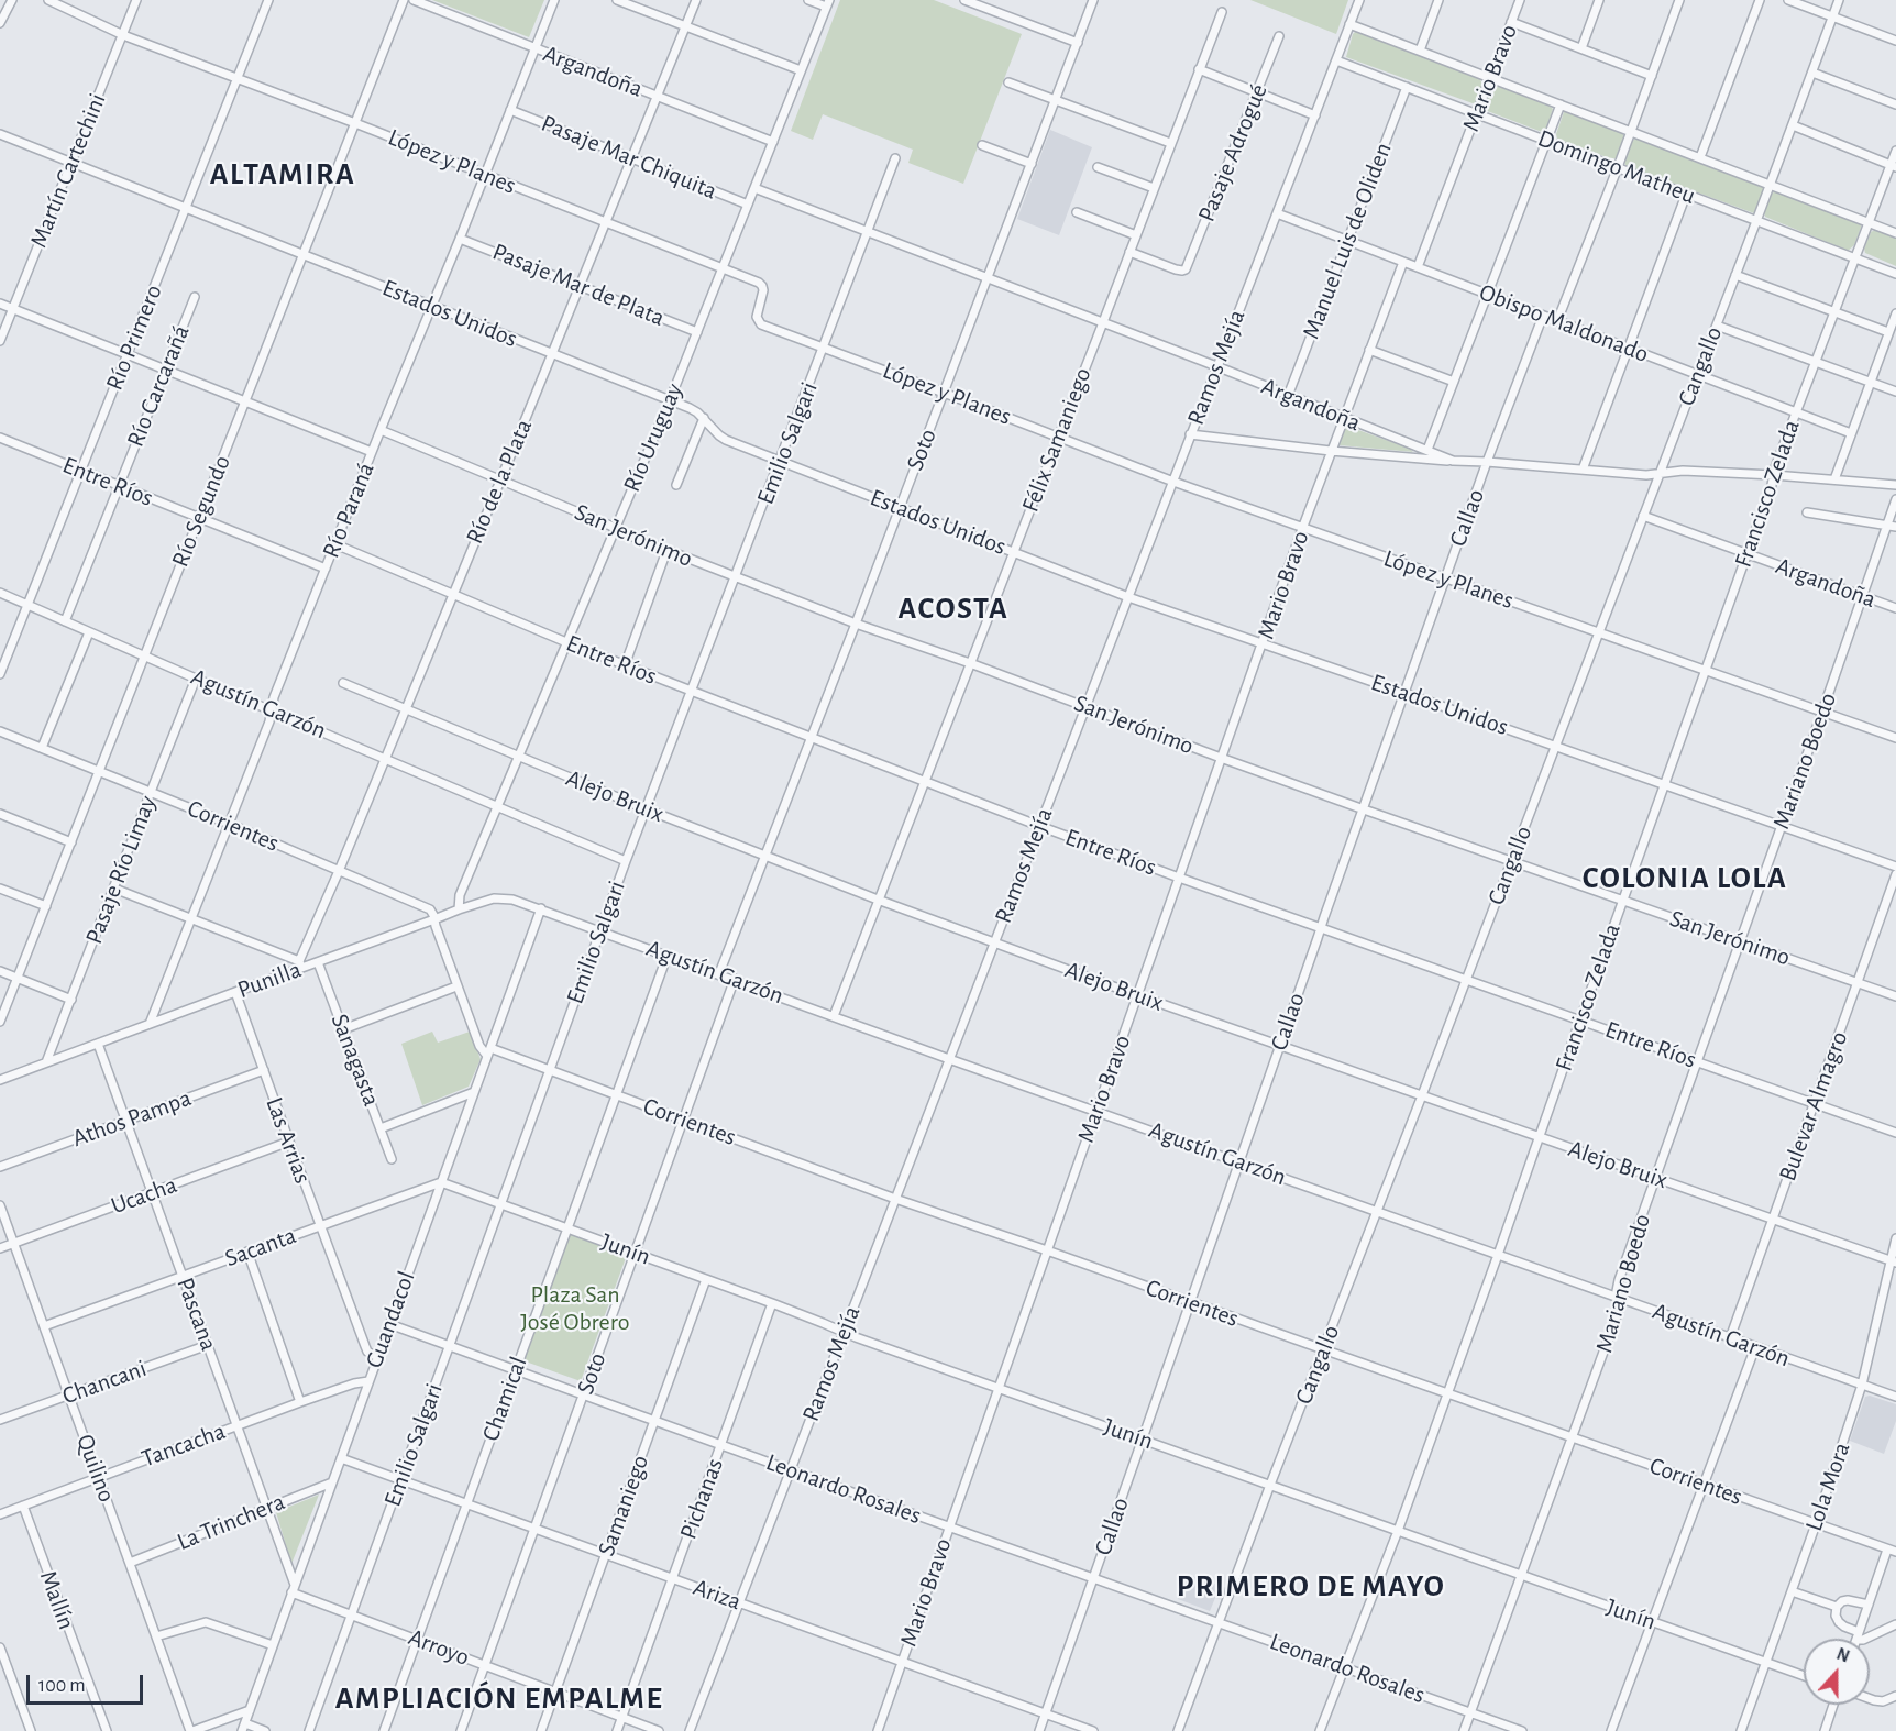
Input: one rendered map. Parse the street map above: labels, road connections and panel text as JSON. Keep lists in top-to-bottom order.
{
  "streets": {
    "street": [
      "Argandoña",
      "Mario Bravo",
      "Pasaje Adrogué",
      "Pasaje Mar Chiquita",
      "López y Planes",
      "Domingo Matheu",
      "Martín Cartechini",
      "Manuel Luis de Oliden",
      "Pasaje Mar de Plata",
      "Estados Unidos",
      "Obispo Maldonado",
      "Río Primero",
      "Cangallo",
      "Ramos Mejía",
      "Río Carcarañá",
      "Río Uruguay",
      "Félix Samaniego",
      "Emilio Salgari",
      "Soto",
      "Entre Ríos",
      "Río de la Plata",
      "Francisco Zelada",
      "Río Paraná",
      "Río Segundo",
      "Callao",
      "San Jerónimo",
      "Agustín Garzón",
      "Mariano Boedo",
      "Alejo Bruix",
      "Corrientes",
      "Pasaje Río Limay",
      "Punilla",
      "Sanagasta",
      "Bulevar Almagro",
      "Athos Pampa",
      "Las Arrias",
      "Ucacha",
      "Sacanta",
      "Junín",
      "Pascana",
      "Guandacol",
      "Chancani",
      "Chamical",
      "Tancacha",
      "Quilino",
      "Lola Mora",
      "Leonardo Rosales",
      "Pichanas",
      "Samaniego",
      "La Trinchera",
      "Ariza",
      "Mallín",
      "Arroyo"
    ]
  },
  "crossings": [
    ["Argandoña", "Mario Bravo"],
    ["Argandoña", "Manuel Luis de Oliden"],
    ["Argandoña", "Cangallo"],
    ["Argandoña", "Ramos Mejía"],
    ["Argandoña", "Río Uruguay"],
    ["Argandoña", "Félix Samaniego"],
    ["Argandoña", "Emilio Salgari"],
    ["Argandoña", "Soto"],
    ["Argandoña", "Río de la Plata"],
    ["Argandoña", "Francisco Zelada"],
    ["Argandoña", "Río Paraná"],
    ["Argandoña", "Callao"],
    ["Argandoña", "Mariano Boedo"],
    ["Mario Bravo", "López y Planes"],
    ["Mario Bravo", "Domingo Matheu"],
    ["Mario Bravo", "Estados Unidos"],
    ["Mario Bravo", "Obispo Maldonado"],
    ["Mario Bravo", "Entre Ríos"],
    ["Mario Bravo", "San Jerónimo"],
    ["Mario Bravo", "Agustín Garzón"],
    ["Mario Bravo", "Alejo Bruix"],
    ["Mario Bravo", "Corrientes"],
    ["Mario Bravo", "Junín"],
    ["Mario Bravo", "Leonardo Rosales"],
    ["Mario Bravo", "Ariza"],
    ["Pasaje Adrogué", "Félix Samaniego"],
    ["Pasaje Mar Chiquita", "Río Uruguay"],
    ["Pasaje Mar Chiquita", "Río de la Plata"],
    ["Pasaje Mar Chiquita", "Río Paraná"],
    ["López y Planes", "Martín Cartechini"],
    ["López y Planes", "Río Primero"],
    ["López y Planes", "Cangallo"],
    ["López y Planes", "Ramos Mejía"],
    ["López y Planes", "Río Uruguay"],
    ["López y Planes", "Félix Samaniego"],
    ["López y Planes", "Emilio Salgari"],
    ["López y Planes", "Soto"],
    ["López y Planes", "Río de la Plata"],
    ["López y Planes", "Francisco Zelada"],
    ["López y Planes", "Río Paraná"],
    ["López y Planes", "Río Segundo"],
    ["López y Planes", "Callao"],
    ["López y Planes", "Mariano Boedo"],
    ["Domingo Matheu", "Manuel Luis de Oliden"],
    ["Domingo Matheu", "Cangallo"],
    ["Domingo Matheu", "Ramos Mejía"],
    ["Domingo Matheu", "Francisco Zelada"],
    ["Martín Cartechini", "Estados Unidos"],
    ["Manuel Luis de Oliden", "Obispo Maldonado"],
    ["Pasaje Mar de Plata", "Río Uruguay"],
    ["Pasaje Mar de Plata", "Río de la Plata"],
    ["Pasaje Mar de Plata", "Río Paraná"],
    ["Estados Unidos", "Río Primero"],
    ["Estados Unidos", "Cangallo"],
    ["Estados Unidos", "Ramos Mejía"],
    ["Estados Unidos", "Río Uruguay"],
    ["Estados Unidos", "Félix Samaniego"],
    ["Estados Unidos", "Emilio Salgari"],
    ["Estados Unidos", "Soto"],
    ["Estados Unidos", "Río de la Plata"],
    ["Estados Unidos", "Francisco Zelada"],
    ["Estados Unidos", "Río Paraná"],
    ["Estados Unidos", "Río Segundo"],
    ["Estados Unidos", "Callao"],
    ["Estados Unidos", "Mariano Boedo"],
    ["Obispo Maldonado", "Cangallo"],
    ["Obispo Maldonado", "Ramos Mejía"],
    ["Obispo Maldonado", "Francisco Zelada"],
    ["Obispo Maldonado", "Callao"],
    ["Río Primero", "Entre Ríos"],
    ["Río Primero", "Agustín Garzón"],
    ["Cangallo", "Entre Ríos"],
    ["Cangallo", "San Jerónimo"],
    ["Cangallo", "Agustín Garzón"],
    ["Cangallo", "Alejo Bruix"],
    ["Cangallo", "Corrientes"],
    ["Cangallo", "Junín"],
    ["Cangallo", "Leonardo Rosales"],
    ["Ramos Mejía", "Entre Ríos"],
    ["Ramos Mejía", "San Jerónimo"],
    ["Ramos Mejía", "Agustín Garzón"],
    ["Ramos Mejía", "Alejo Bruix"],
    ["Ramos Mejía", "Corrientes"],
    ["Ramos Mejía", "Junín"],
    ["Ramos Mejía", "Leonardo Rosales"],
    ["Ramos Mejía", "Ariza"],
    ["Río Carcarañá", "Entre Ríos"],
    ["Río Carcarañá", "Agustín Garzón"],
    ["Río Uruguay", "Entre Ríos"],
    ["Río Uruguay", "San Jerónimo"],
    ["Río Uruguay", "Agustín Garzón"],
    ["Río Uruguay", "Alejo Bruix"],
    ["Río Uruguay", "Punilla"],
    ["Félix Samaniego", "Entre Ríos"],
    ["Félix Samaniego", "San Jerónimo"],
    ["Félix Samaniego", "Agustín Garzón"],
    ["Félix Samaniego", "Alejo Bruix"],
    ["Emilio Salgari", "Entre Ríos"],
    ["Emilio Salgari", "San Jerónimo"],
    ["Emilio Salgari", "Agustín Garzón"],
    ["Emilio Salgari", "Alejo Bruix"],
    ["Emilio Salgari", "Corrientes"],
    ["Emilio Salgari", "Junín"],
    ["Emilio Salgari", "Leonardo Rosales"],
    ["Emilio Salgari", "Ariza"],
    ["Emilio Salgari", "Arroyo"],
    ["Soto", "Entre Ríos"],
    ["Soto", "San Jerónimo"],
    ["Soto", "Agustín Garzón"],
    ["Soto", "Alejo Bruix"],
    ["Soto", "Corrientes"],
    ["Soto", "Junín"],
    ["Soto", "Leonardo Rosales"],
    ["Soto", "Ariza"],
    ["Soto", "Arroyo"],
    ["Entre Ríos", "Río de la Plata"],
    ["Entre Ríos", "Francisco Zelada"],
    ["Entre Ríos", "Río Paraná"],
    ["Entre Ríos", "Río Segundo"],
    ["Entre Ríos", "Callao"],
    ["Entre Ríos", "Mariano Boedo"],
    ["Entre Ríos", "Bulevar Almagro"],
    ["Río de la Plata", "San Jerónimo"],
    ["Río de la Plata", "Agustín Garzón"],
    ["Río de la Plata", "Alejo Bruix"],
    ["Río de la Plata", "Corrientes"],
    ["Río de la Plata", "Punilla"],
    ["Francisco Zelada", "San Jerónimo"],
    ["Francisco Zelada", "Agustín Garzón"],
    ["Francisco Zelada", "Alejo Bruix"],
    ["Francisco Zelada", "Corrientes"],
    ["Francisco Zelada", "Junín"],
    ["Francisco Zelada", "Leonardo Rosales"],
    ["Río Paraná", "San Jerónimo"],
    ["Río Paraná", "Agustín Garzón"],
    ["Río Paraná", "Corrientes"],
    ["Río Paraná", "Punilla"],
    ["Río Segundo", "Agustín Garzón"],
    ["Río Segundo", "Corrientes"],
    ["Callao", "San Jerónimo"],
    ["Callao", "Agustín Garzón"],
    ["Callao", "Alejo Bruix"],
    ["Callao", "Corrientes"],
    ["Callao", "Junín"],
    ["Callao", "Leonardo Rosales"],
    ["Callao", "Ariza"],
    ["San Jerónimo", "Mariano Boedo"],
    ["San Jerónimo", "Bulevar Almagro"],
    ["Agustín Garzón", "Mariano Boedo"],
    ["Agustín Garzón", "Pasaje Río Limay"],
    ["Agustín Garzón", "Punilla"],
    ["Agustín Garzón", "Bulevar Almagro"],
    ["Agustín Garzón", "Guandacol"],
    ["Agustín Garzón", "Chamical"],
    ["Agustín Garzón", "Lola Mora"],
    ["Mariano Boedo", "Alejo Bruix"],
    ["Mariano Boedo", "Corrientes"],
    ["Mariano Boedo", "Junín"],
    ["Mariano Boedo", "Leonardo Rosales"],
    ["Alejo Bruix", "Bulevar Almagro"],
    ["Alejo Bruix", "Lola Mora"],
    ["Corrientes", "Pasaje Río Limay"],
    ["Corrientes", "Punilla"],
    ["Corrientes", "Guandacol"],
    ["Corrientes", "Chamical"],
    ["Corrientes", "Lola Mora"],
    ["Pasaje Río Limay", "Punilla"],
    ["Punilla", "Sanagasta"],
    ["Punilla", "Las Arrias"],
    ["Punilla", "Pascana"],
    ["Punilla", "Guandacol"],
    ["Athos Pampa", "Las Arrias"],
    ["Athos Pampa", "Pascana"],
    ["Las Arrias", "Ucacha"],
    ["Las Arrias", "Sacanta"],
    ["Las Arrias", "Guandacol"],
    ["Ucacha", "Pascana"],
    ["Ucacha", "Quilino"],
    ["Sacanta", "Junín"],
    ["Sacanta", "Pascana"],
    ["Sacanta", "Guandacol"],
    ["Sacanta", "Quilino"],
    ["Junín", "Guandacol"],
    ["Junín", "Chamical"],
    ["Junín", "Lola Mora"],
    ["Junín", "Pichanas"],
    ["Junín", "Samaniego"],
    ["Pascana", "Guandacol"],
    ["Pascana", "Chancani"],
    ["Pascana", "Tancacha"],
    ["Pascana", "La Trinchera"],
    ["Pascana", "Arroyo"],
    ["Guandacol", "Tancacha"],
    ["Guandacol", "Leonardo Rosales"],
    ["Guandacol", "La Trinchera"],
    ["Guandacol", "Ariza"],
    ["Guandacol", "Arroyo"],
    ["Chancani", "Quilino"],
    ["Chamical", "Leonardo Rosales"],
    ["Chamical", "Ariza"],
    ["Chamical", "Arroyo"],
    ["Tancacha", "Quilino"],
    ["Tancacha", "Mallín"],
    ["Quilino", "La Trinchera"],
    ["Leonardo Rosales", "Pichanas"],
    ["Leonardo Rosales", "Samaniego"],
    ["Pichanas", "Ariza"],
    ["Pichanas", "Arroyo"],
    ["Samaniego", "Ariza"],
    ["Samaniego", "Arroyo"]
  ],
  "districts": [
    "ALTAMIRA",
    "ACOSTA",
    "COLONIA LOLA",
    "PRIMERO DE MAYO",
    "AMPLIACIÓN EMPALME"
  ],
  "parks": ["Plaza San José Obrero"],
  "scale_bar": "100 m",
  "north": "top"
}
